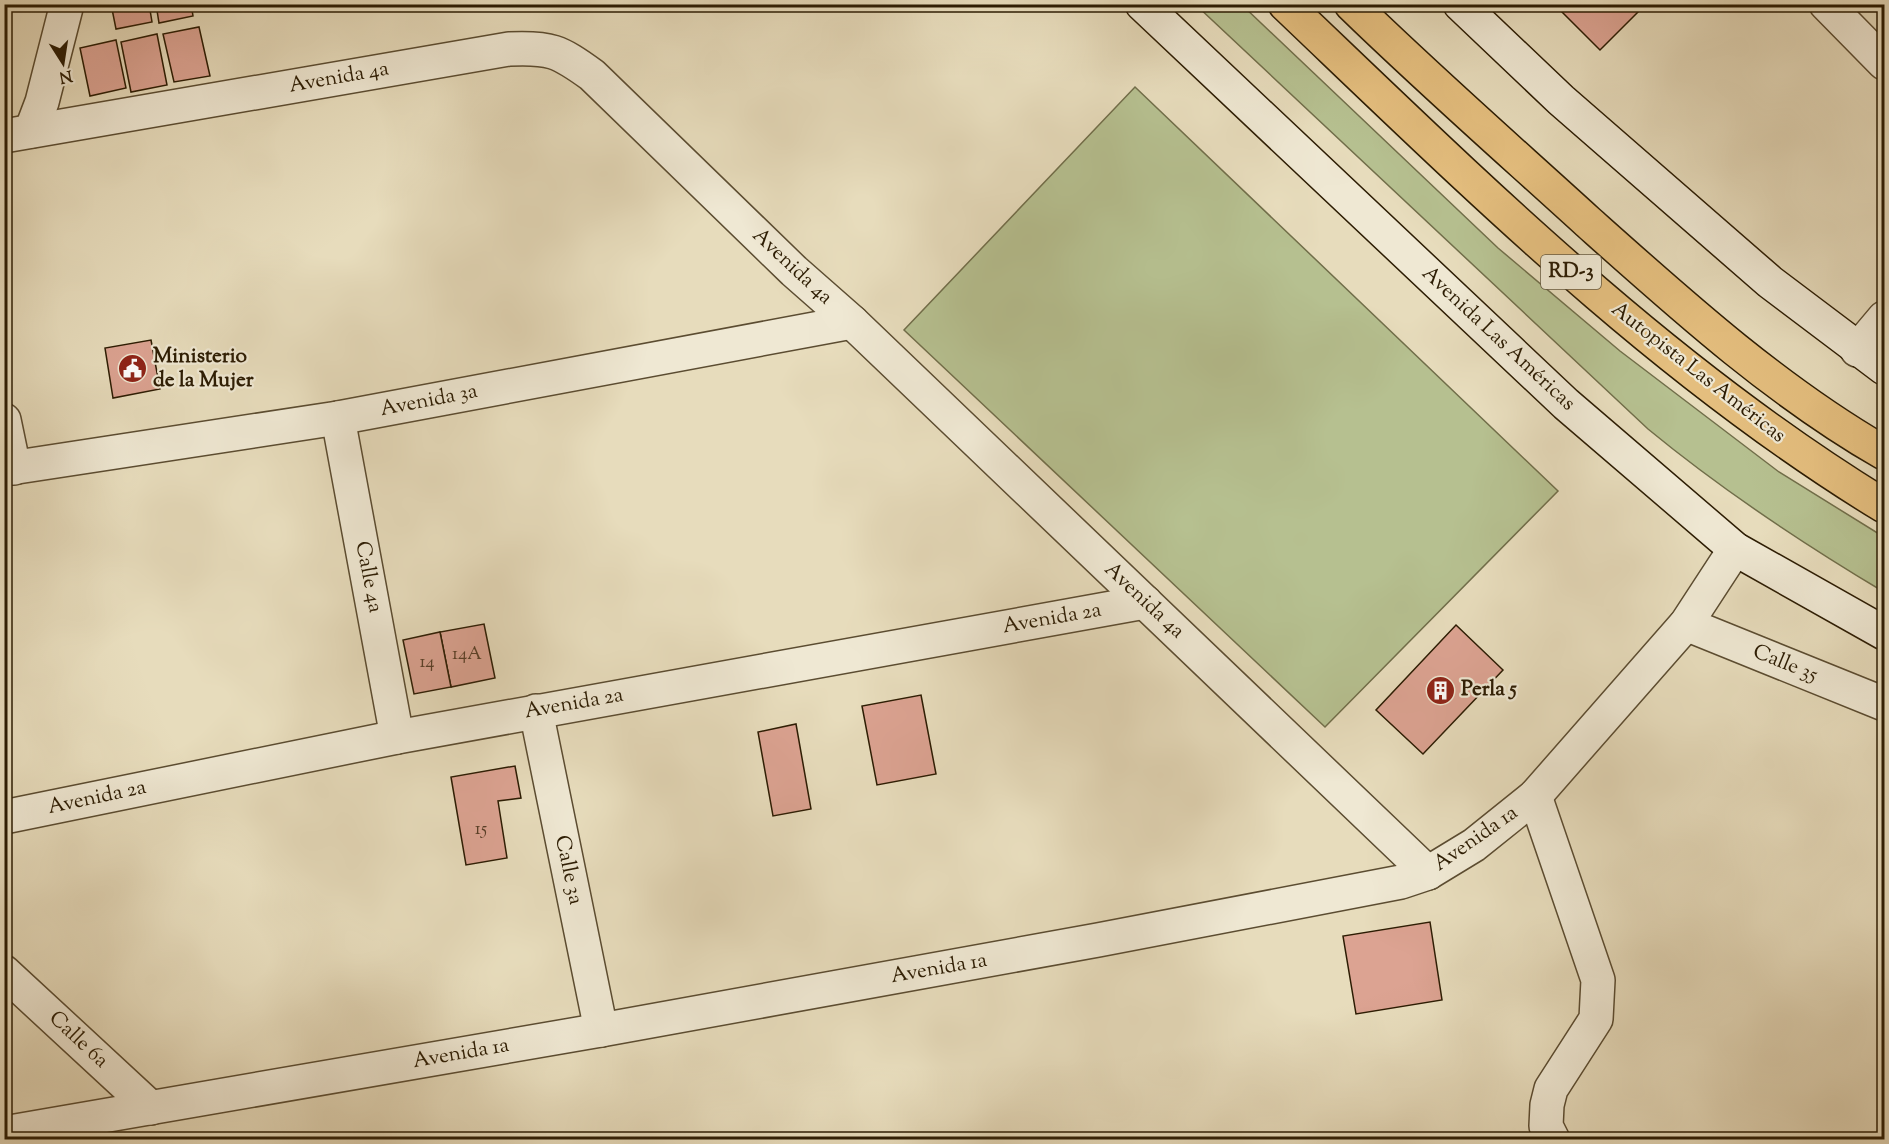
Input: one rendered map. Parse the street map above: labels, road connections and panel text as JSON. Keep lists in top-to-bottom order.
{
  "streets": {
    "highway": ["RD-3", "Autopista Las Américas"],
    "street": [
      "Avenida 4a",
      "Avenida Las Américas",
      "Avenida 3a",
      "Calle 4a",
      "Avenida 2a",
      "Calle 35",
      "Avenida 1a",
      "Calle 3a",
      "Calle 6a"
    ]
  },
  "crossings": [
    ["Avenida 4a", "Avenida 3a"],
    ["Avenida 4a", "Avenida 2a"],
    ["Avenida 4a", "Avenida 1a"],
    ["Avenida Las Américas", "Avenida 1a"],
    ["Avenida 3a", "Calle 4a"],
    ["Calle 4a", "Avenida 2a"],
    ["Avenida 2a", "Calle 3a"],
    ["Calle 35", "Avenida 1a"],
    ["Avenida 1a", "Calle 3a"],
    ["Avenida 1a", "Calle 6a"]
  ],
  "places": {
    "public building": ["Ministerio de la Mujer"],
    "building": ["Perla 5"]
  },
  "house_numbers": ["14A", "14", "15"],
  "north": "bottom"
}
